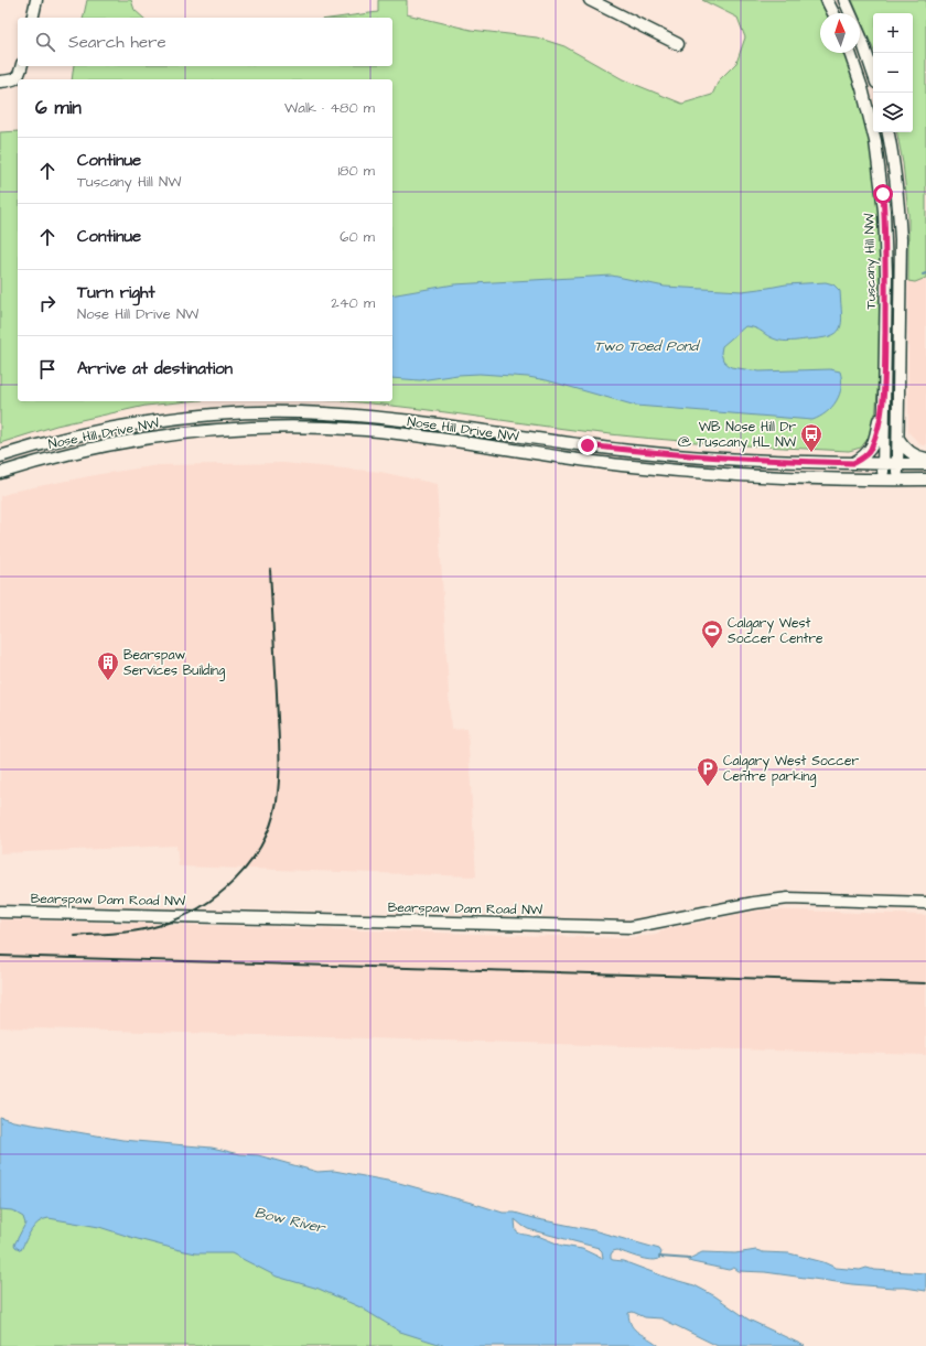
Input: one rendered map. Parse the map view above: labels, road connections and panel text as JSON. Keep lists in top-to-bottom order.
{
  "streets": {
    "street": ["Tuscany Hill NW", "Nose Hill Drive NW", "Bearspaw Dam Road NW"]
  },
  "crossings": [
    ["Tuscany Hill NW", "Nose Hill Drive NW"]
  ],
  "water": ["Two Toed Pond", "Bow River"],
  "places": {
    "bus stop": ["WB Nose Hill Dr @ Tuscany HL NW"],
    "sports": ["Calgary West Soccer Centre"],
    "building": ["Bearspaw Services Building"],
    "parking": ["Calgary West Soccer Centre parking"]
  },
  "north": "top",
  "page": {
    "map_buttons": ["+", "−"],
    "search": "Search here",
    "heading": ["6 min", "Walk · 480 m"],
    "list": [
      ["Continue", "Tuscany Hill NW", "180 m"],
      ["Continue", "60 m"],
      ["Turn right", "Nose Hill Drive NW", "240 m"],
      "Arrive at destination"
    ]
  }
}
